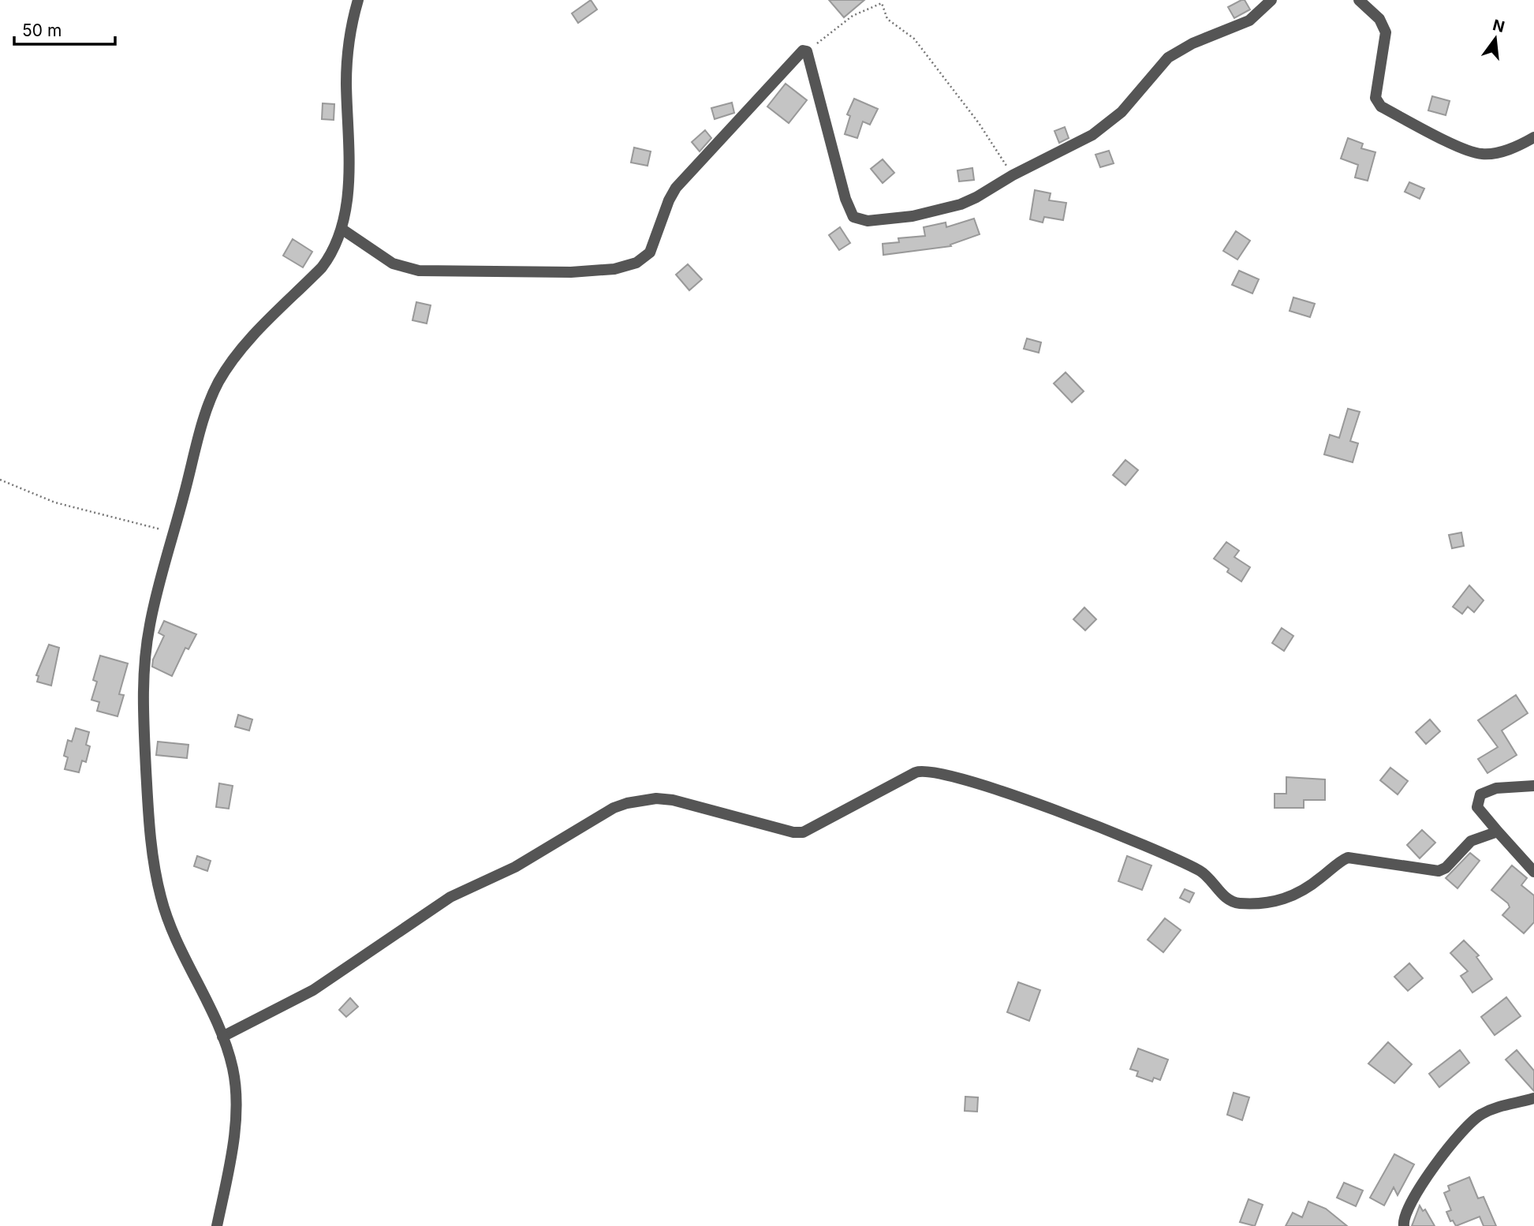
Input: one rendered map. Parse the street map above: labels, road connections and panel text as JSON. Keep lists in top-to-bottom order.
{
  "scale_bar": "50 m",
  "north": "top"
}
